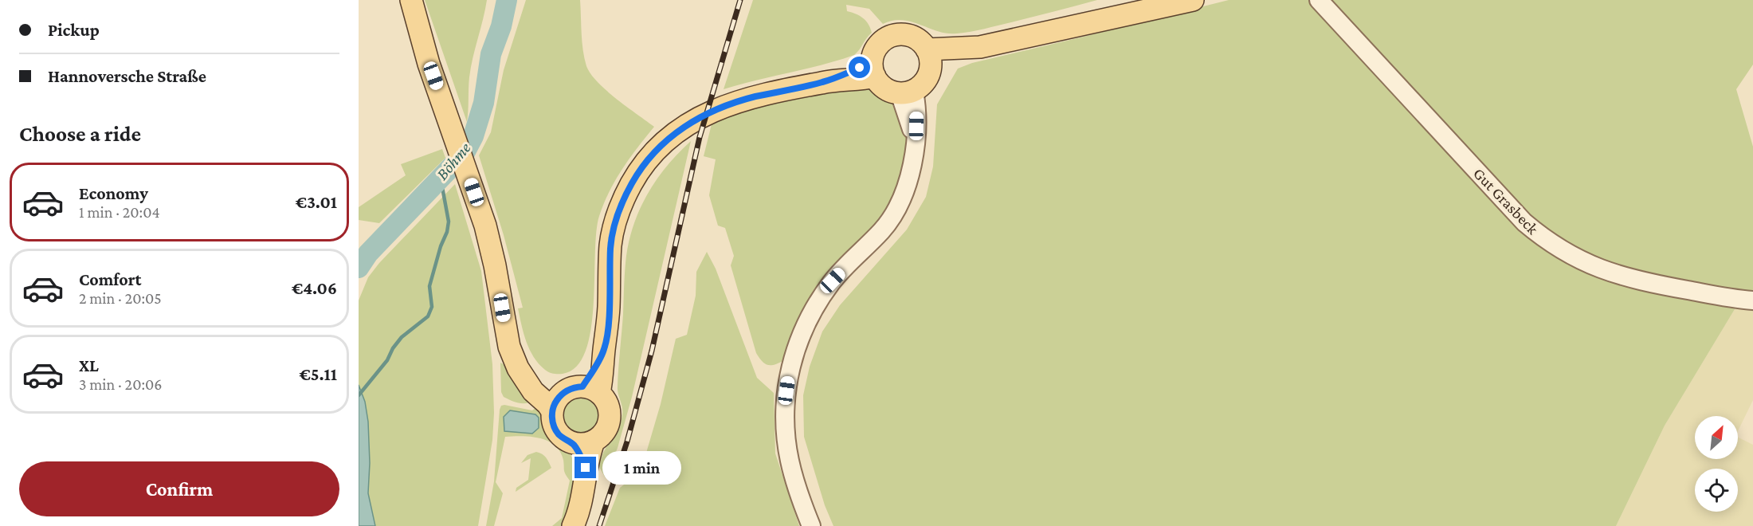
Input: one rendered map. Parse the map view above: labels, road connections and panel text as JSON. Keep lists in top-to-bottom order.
{
  "streets": {
    "street": ["Gut Grasbeck"]
  },
  "water": ["Böhme"],
  "north": "top right",
  "page": {
    "banner": ["Pickup", "Hannoversche Straße"],
    "heading": "Choose a ride",
    "list": [
      {
        "name": "Economy",
        "note": "1 min · 20:04",
        "value": "€3.01"
      },
      {
        "name": "Comfort",
        "note": "2 min · 20:05",
        "value": "€4.06"
      },
      {
        "name": "XL",
        "note": "3 min · 20:06",
        "value": "€5.11"
      }
    ],
    "bubble": "1 min",
    "buttons": "Confirm"
  }
}
